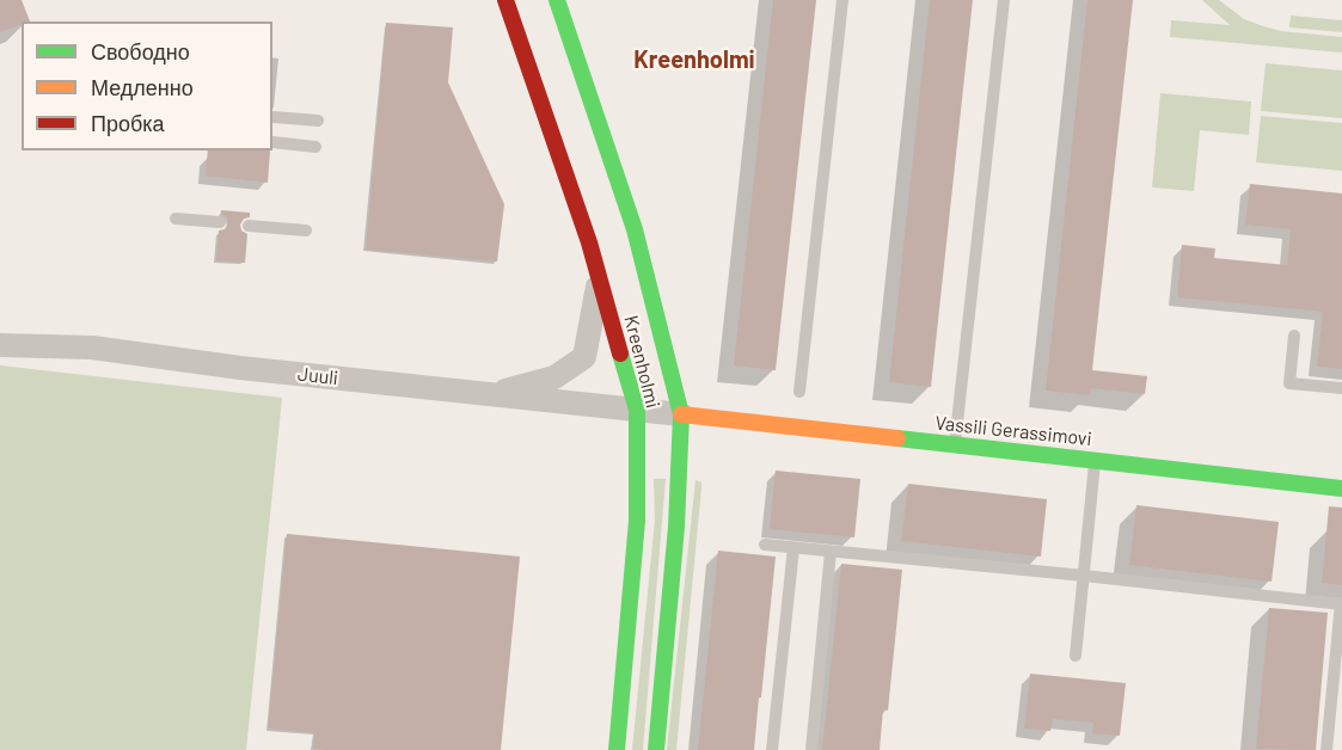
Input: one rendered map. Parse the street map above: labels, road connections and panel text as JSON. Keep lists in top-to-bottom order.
{
  "streets": {
    "main road": ["Kreenholmi", "Vassili Gerassimovi"],
    "street": ["Juuli"]
  },
  "crossings": [
    ["Kreenholmi", "Juuli"],
    ["Kreenholmi", "Vassili Gerassimovi"],
    ["Juuli", "Vassili Gerassimovi"]
  ],
  "districts": ["Kreenholmi"],
  "legend": ["Свободно", "Медленно", "Пробка"]
}
